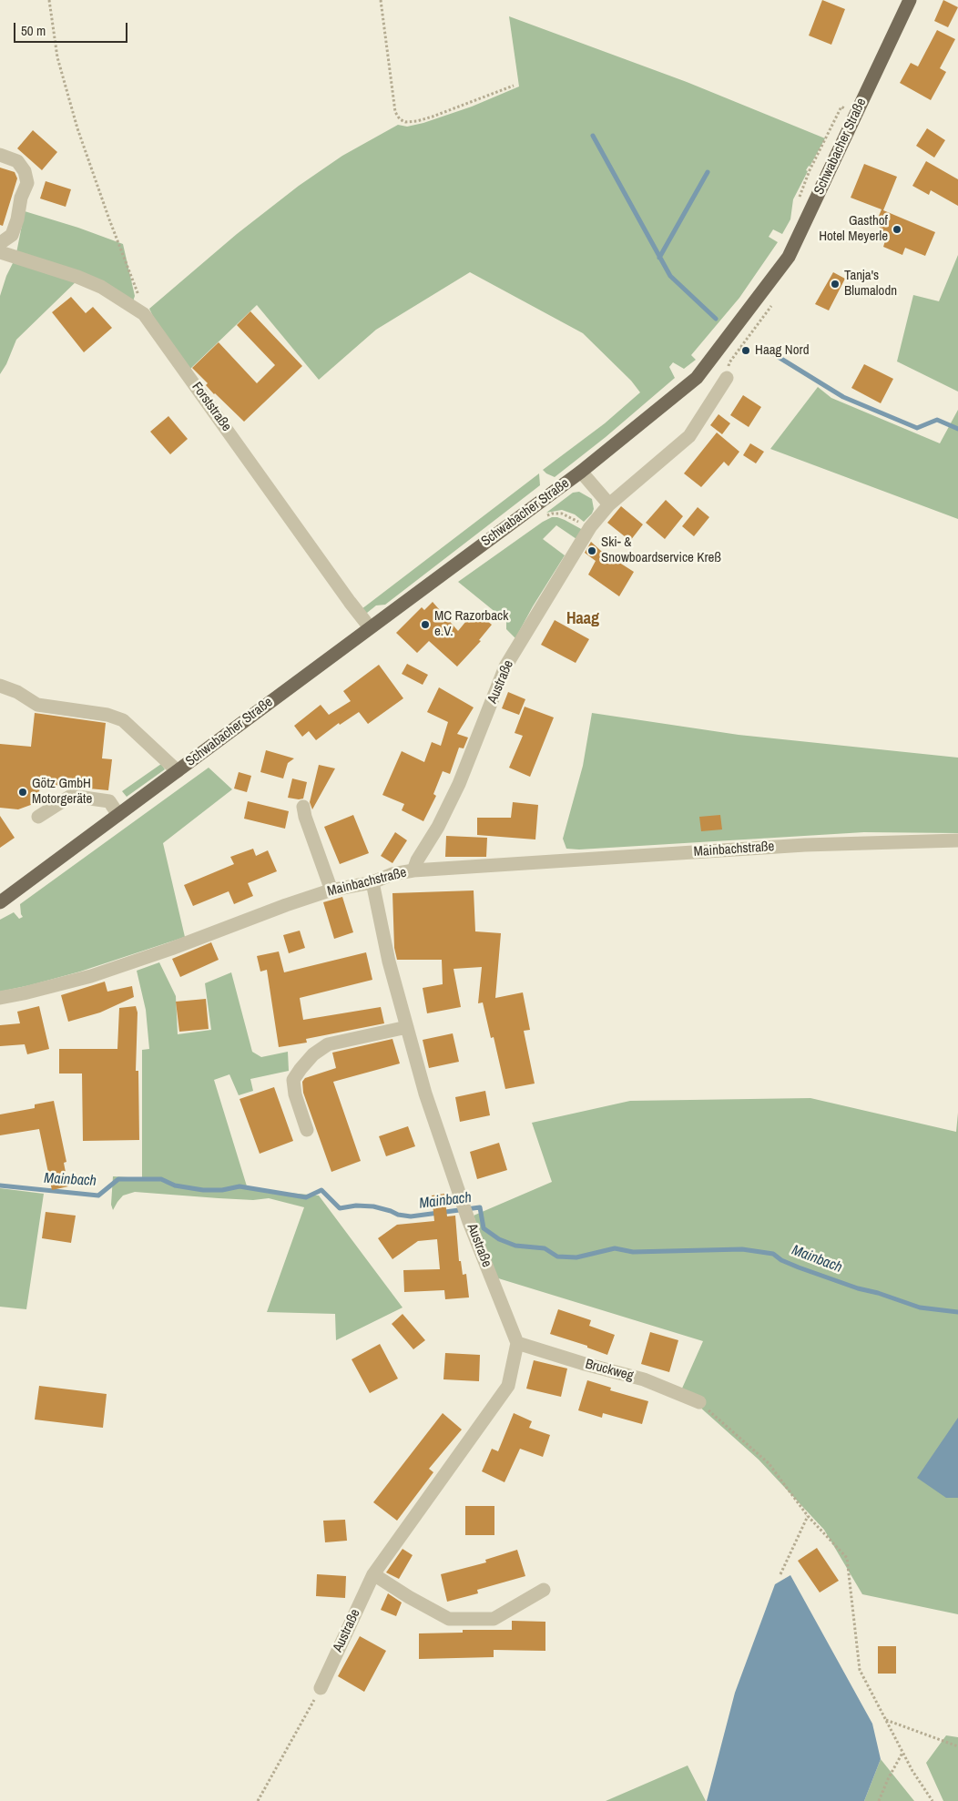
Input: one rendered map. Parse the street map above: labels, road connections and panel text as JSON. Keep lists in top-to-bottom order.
{
  "streets": {
    "main road": ["Schwabacher Straße"],
    "street": [
      "Forststraße",
      "Austraße",
      "Mainbachstraße",
      "Bruckweg"
    ]
  },
  "crossings": [
    ["Schwabacher Straße", "Forststraße"],
    ["Austraße", "Mainbachstraße"],
    ["Austraße", "Bruckweg"]
  ],
  "districts": ["Haag"],
  "water": ["Mainbach"],
  "places": [
    "Gasthof Hotel Meyerle",
    "Tanja's Blumalodn",
    "Haag Nord",
    "Ski- & Snowboardservice Kreß",
    "MC Razorback e.V.",
    "Götz GmbH Motorgeräte"
  ],
  "scale_bar": "50 m"
}
